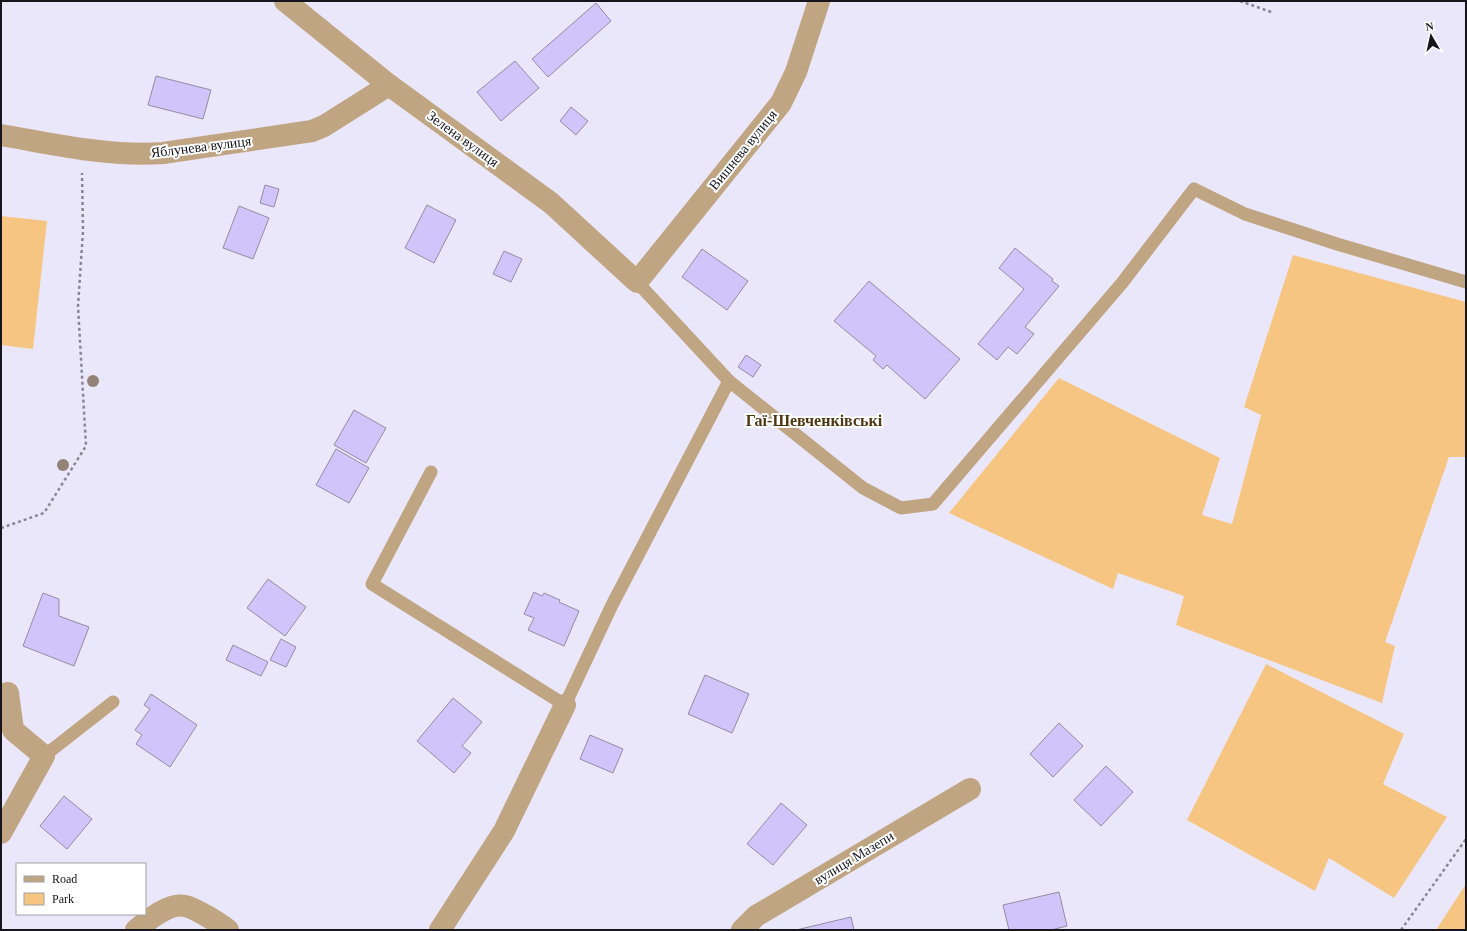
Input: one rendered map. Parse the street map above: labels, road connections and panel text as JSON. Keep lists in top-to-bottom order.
{
  "streets": {
    "street": [
      "Зелена вулиця",
      "Яблунева вулиця",
      "Вишнева вулиця",
      "вулиця Мазепи"
    ]
  },
  "crossings": [
    ["Зелена вулиця", "Яблунева вулиця"],
    ["Зелена вулиця", "Вишнева вулиця"]
  ],
  "districts": ["Гаї-Шевченківські"],
  "legend": ["Road", "Park"],
  "north": "top"
}
